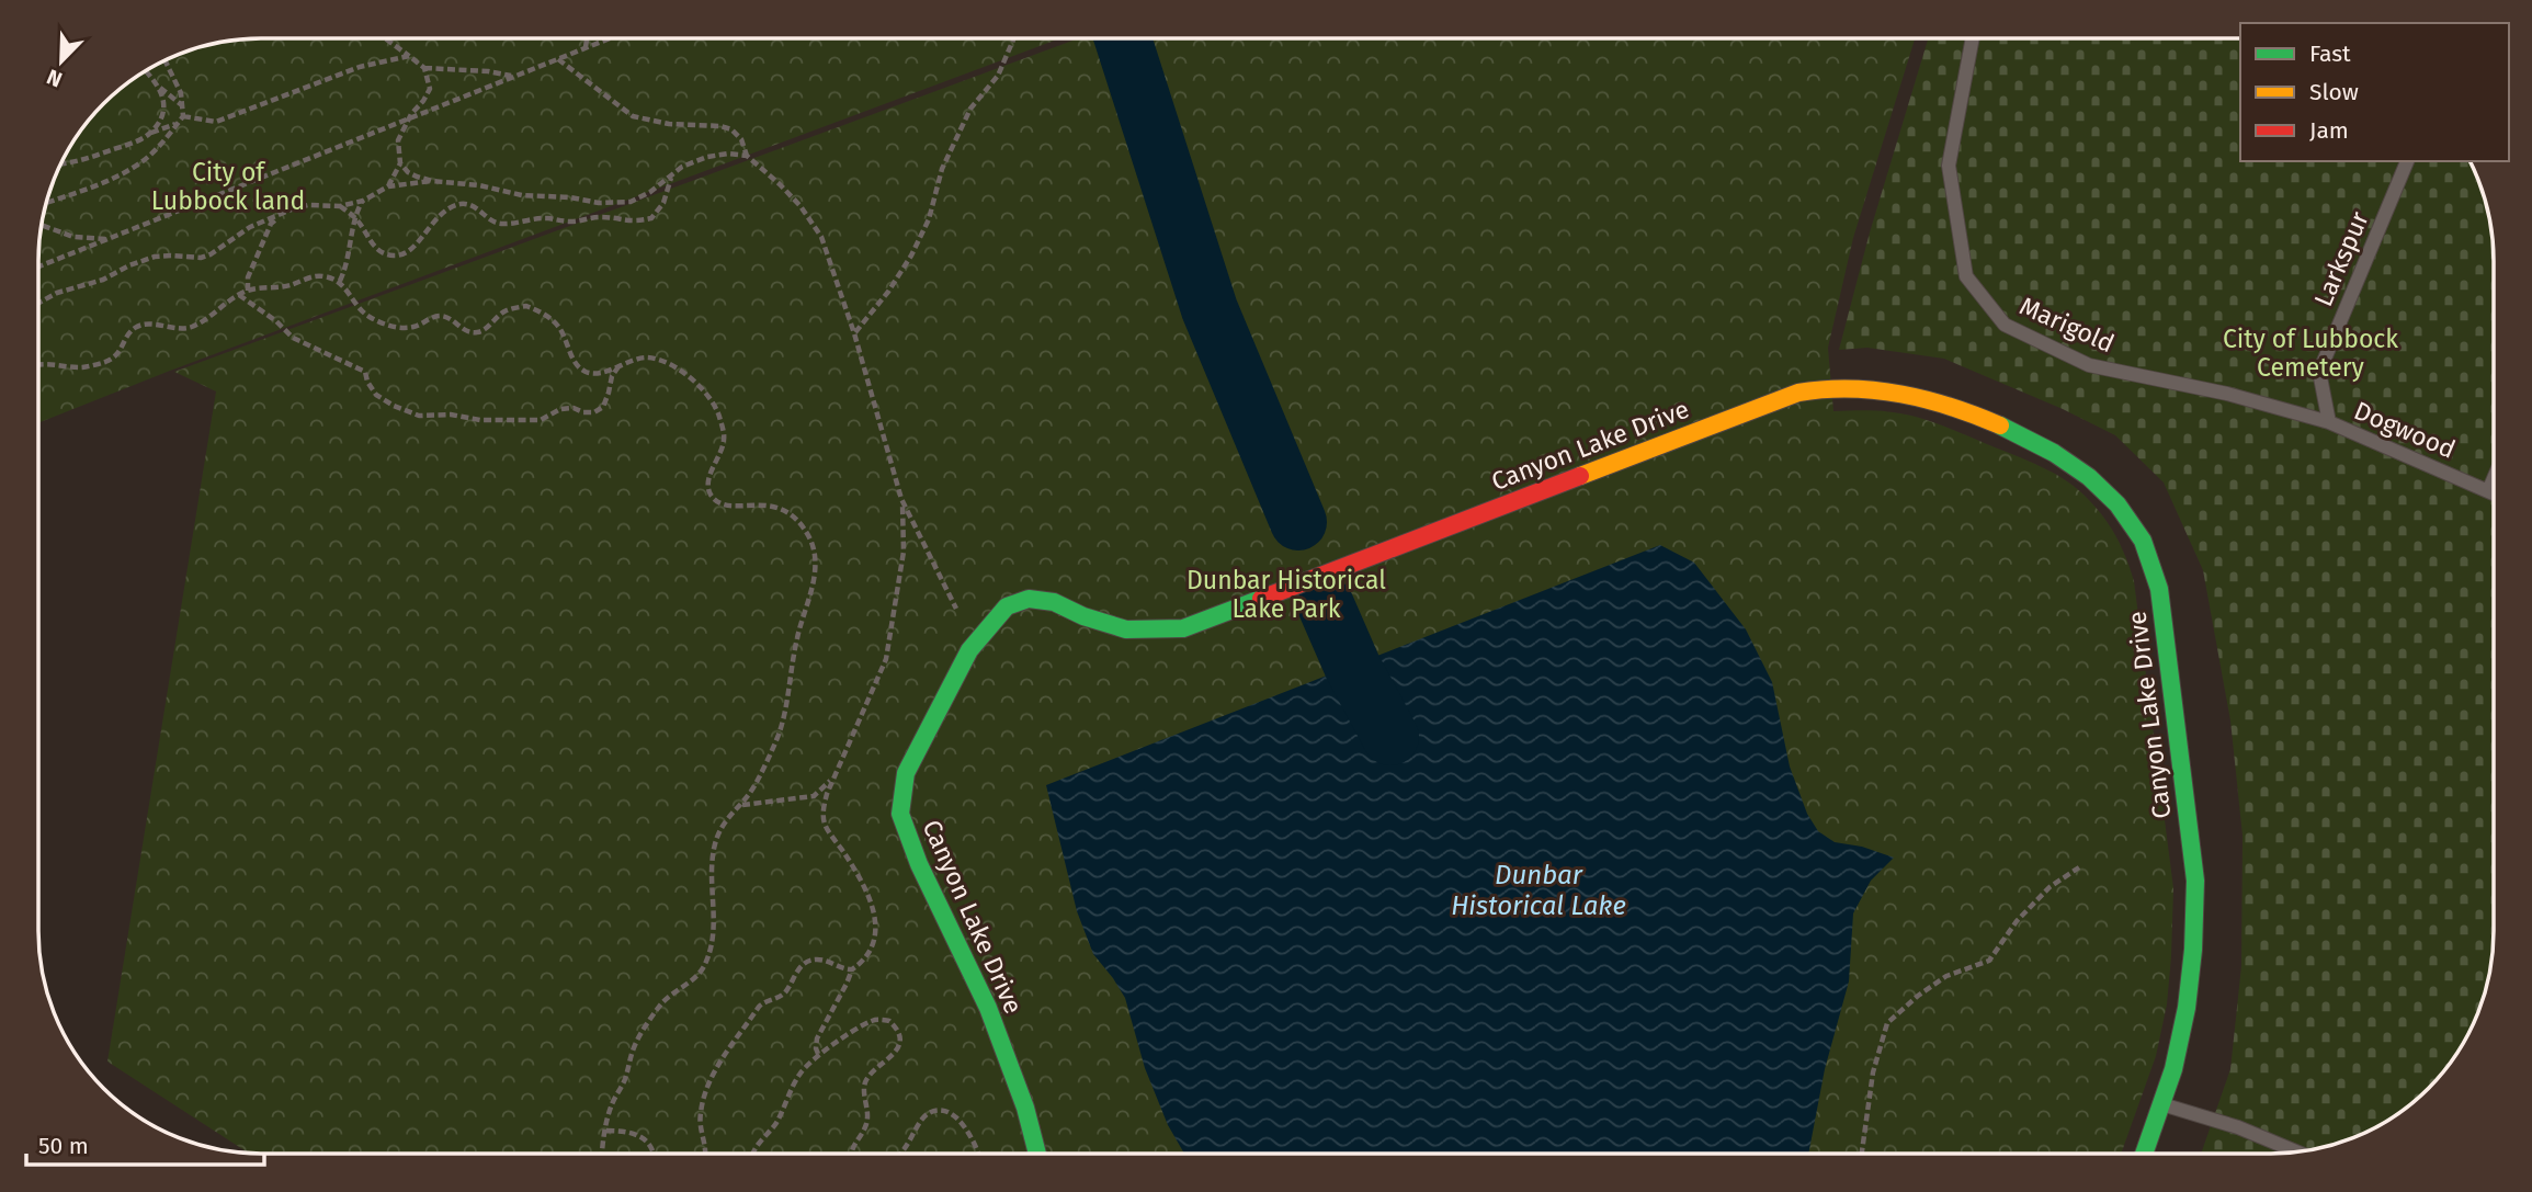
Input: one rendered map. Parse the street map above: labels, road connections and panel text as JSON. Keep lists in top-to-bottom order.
{
  "streets": {
    "street": ["Canyon Lake Drive"],
    "lane": ["Larkspur", "Marigold", "Dogwood"]
  },
  "crossings": [
    ["Larkspur", "Marigold"],
    ["Larkspur", "Dogwood"],
    ["Marigold", "Dogwood"]
  ],
  "water": ["Dunbar Historical Lake"],
  "parks": ["City of Lubbock land", "City of Lubbock Cemetery", "Dunbar Historical Lake Park"],
  "legend": ["Fast", "Slow", "Jam"],
  "scale_bar": "50 m",
  "north": "bottom left"
}
